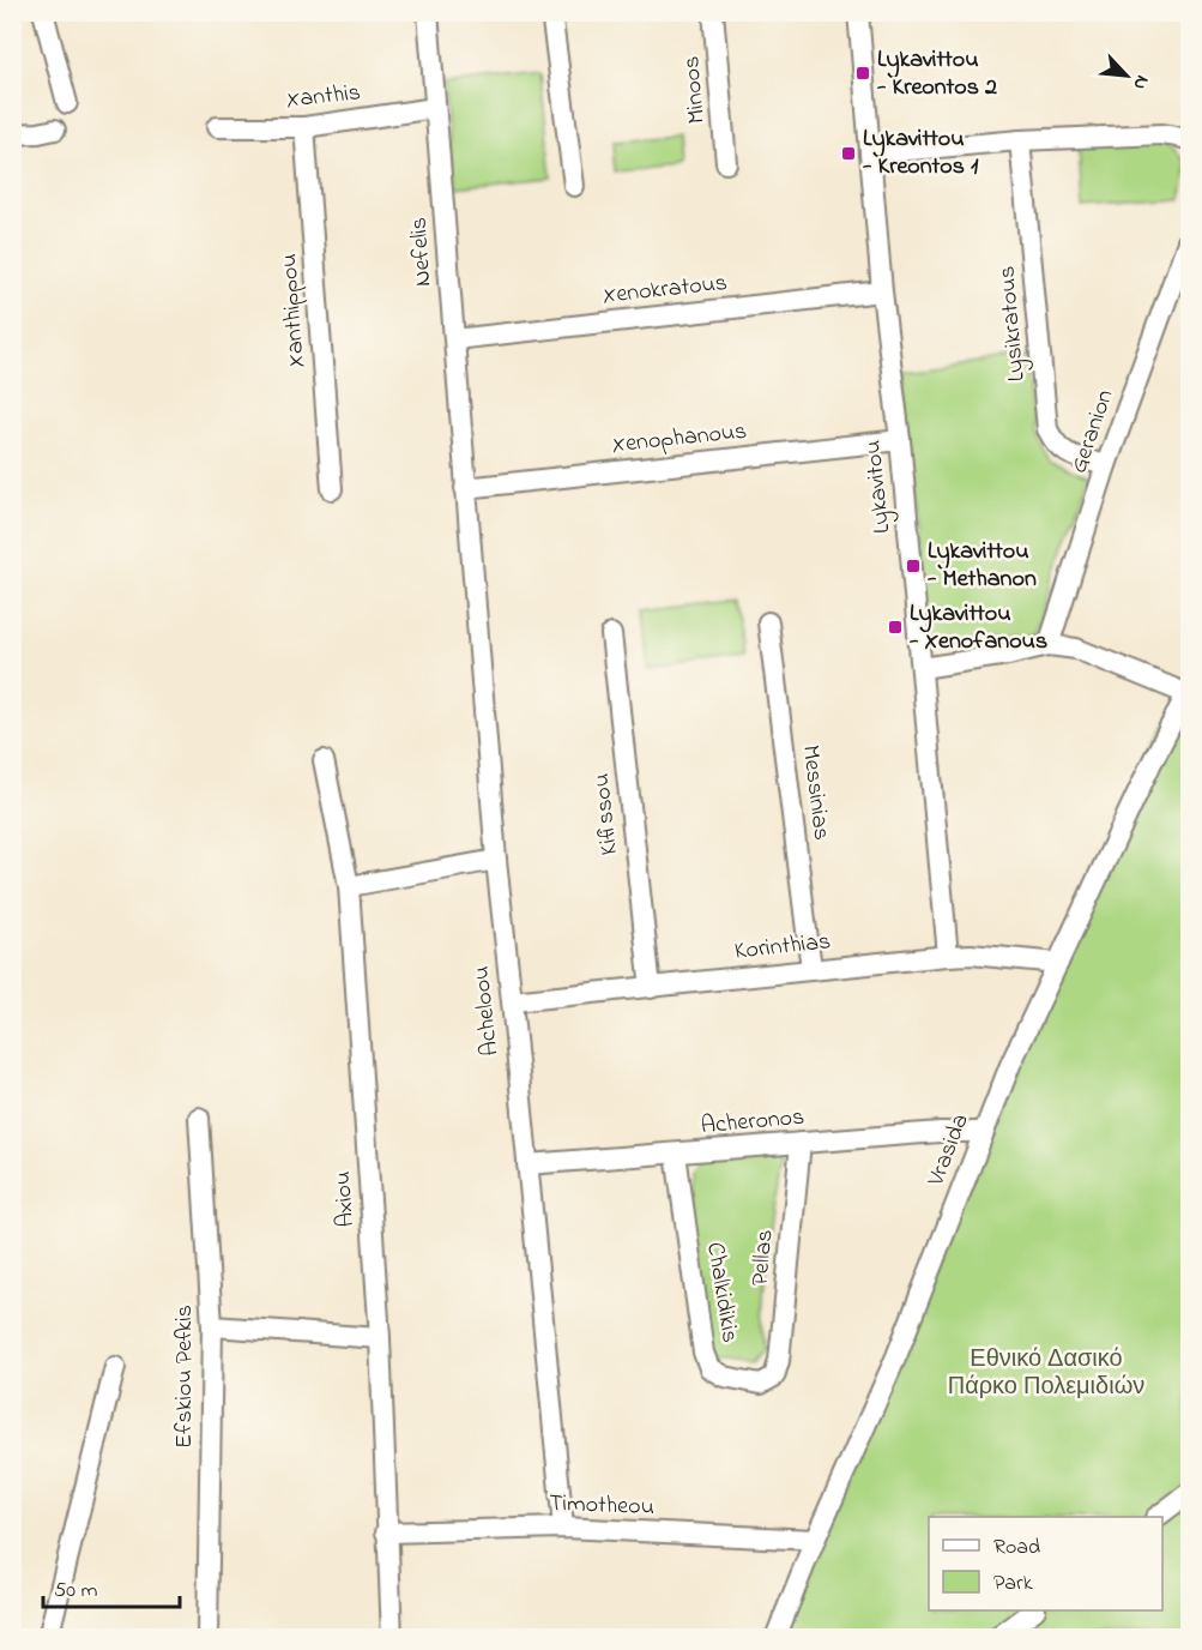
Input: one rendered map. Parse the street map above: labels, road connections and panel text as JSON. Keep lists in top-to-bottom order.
{
  "streets": {
    "street": [
      "Minoos",
      "Xanthis",
      "Nefelis",
      "Xenokratous",
      "Xanthippou",
      "Lysikratous",
      "Geranion",
      "Xenophanous",
      "Lykavitou",
      "Messinias",
      "Kifissou",
      "Korinthias",
      "Acheloou",
      "Acheronos",
      "Vrasida",
      "Axiou",
      "Pellas",
      "Chalkidikis",
      "Efskiou Pefkis",
      "Timotheou"
    ]
  },
  "crossings": [
    ["Xanthis", "Nefelis"],
    ["Xanthis", "Xanthippou"],
    ["Nefelis", "Xenokratous"],
    ["Nefelis", "Xenophanous"],
    ["Nefelis", "Acheloou"],
    ["Xenokratous", "Lykavitou"],
    ["Lysikratous", "Geranion"],
    ["Xenophanous", "Lykavitou"],
    ["Xenophanous", "Acheloou"],
    ["Lykavitou", "Korinthias"],
    ["Messinias", "Korinthias"],
    ["Kifissou", "Korinthias"],
    ["Korinthias", "Acheloou"],
    ["Korinthias", "Vrasida"],
    ["Acheloou", "Acheronos"],
    ["Acheloou", "Timotheou"],
    ["Acheronos", "Vrasida"],
    ["Acheronos", "Pellas"],
    ["Acheronos", "Chalkidikis"],
    ["Vrasida", "Timotheou"],
    ["Axiou", "Timotheou"],
    ["Pellas", "Chalkidikis"]
  ],
  "parks": ["Εθνικό Δασικό Πάρκο Πολεμιδιών"],
  "places": {
    "transit": [
      "Lykavittou - Kreontos 2",
      "Lykavittou - Kreontos 1",
      "Lykavittou - Methanon",
      "Lykavittou - Xenofanous"
    ]
  },
  "legend": ["Road", "Park"],
  "scale_bar": "50 m",
  "north": "bottom right"
}
